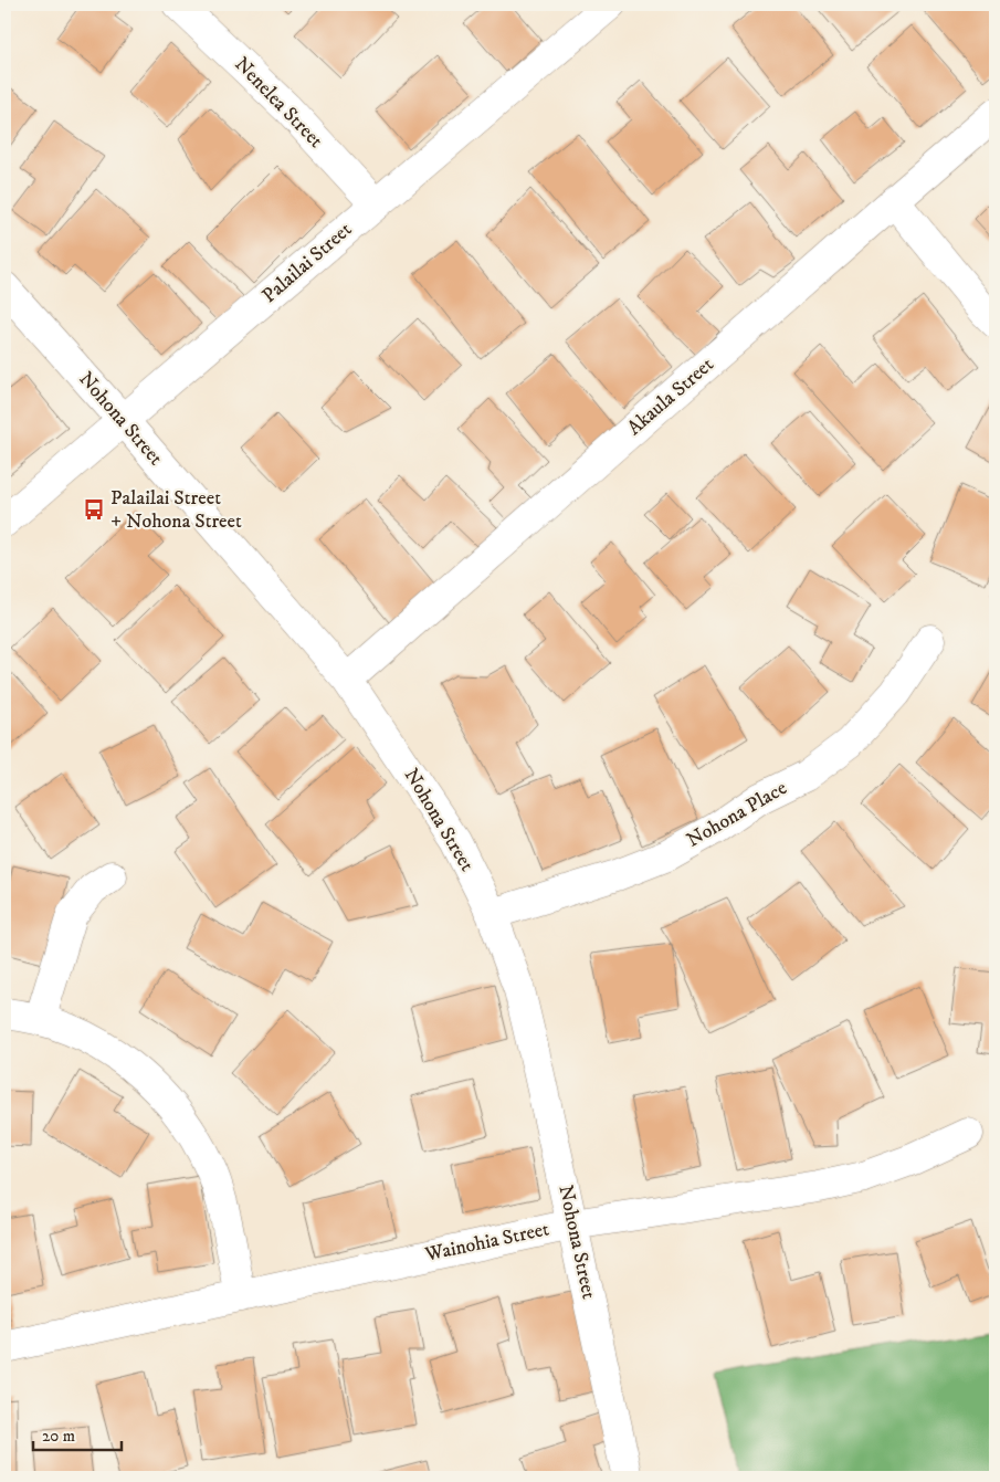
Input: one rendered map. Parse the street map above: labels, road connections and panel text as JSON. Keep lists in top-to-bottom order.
{
  "streets": {
    "street": [
      "Nenelea Street",
      "Palailai Street",
      "Akaula Street",
      "Nohona Street",
      "Nohona Place",
      "Wainohia Street"
    ]
  },
  "crossings": [
    ["Nenelea Street", "Palailai Street"],
    ["Palailai Street", "Nohona Street"],
    ["Akaula Street", "Nohona Street"],
    ["Nohona Street", "Nohona Place"],
    ["Nohona Street", "Wainohia Street"]
  ],
  "places": {
    "bus stop": ["Palailai Street + Nohona Street"]
  },
  "scale_bar": "20 m"
}
